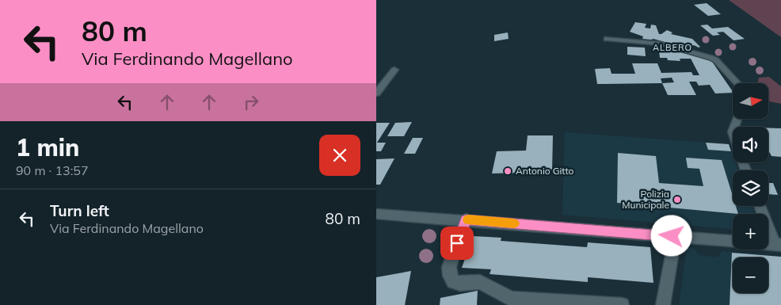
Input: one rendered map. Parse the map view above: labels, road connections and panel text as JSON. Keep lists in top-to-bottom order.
{
  "districts": ["ALBERO"],
  "places": ["Antonio Gitto", "Polizia Municipale"],
  "north": "right",
  "page": {
    "turn": ["80 m", "Via Ferdinando Magellano"],
    "map_buttons": ["+", "−"],
    "heading": ["1 min", "90 m · 13:57"],
    "list": [
      {
        "name": "Turn left",
        "note": "Via Ferdinando Magellano",
        "value": "80 m"
      }
    ]
  }
}
